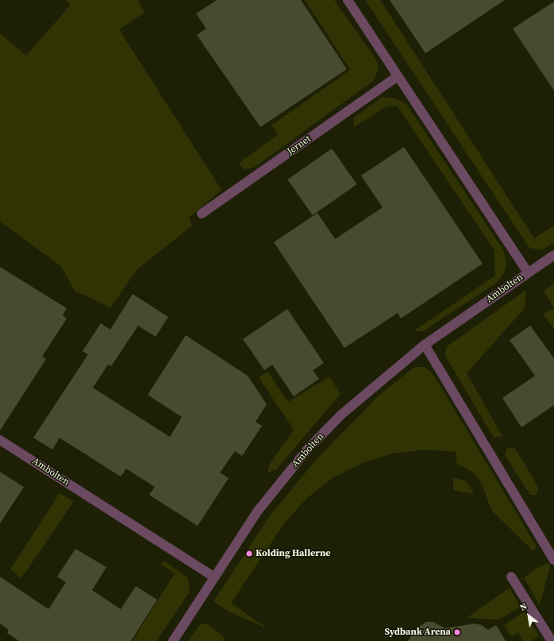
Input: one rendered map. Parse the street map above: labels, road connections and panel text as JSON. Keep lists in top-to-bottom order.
{
  "streets": {
    "street": ["Jernet", "Ambolten"]
  },
  "places": ["Kolding Hallerne", "Sydbank Arena"],
  "north": "top left"
}
